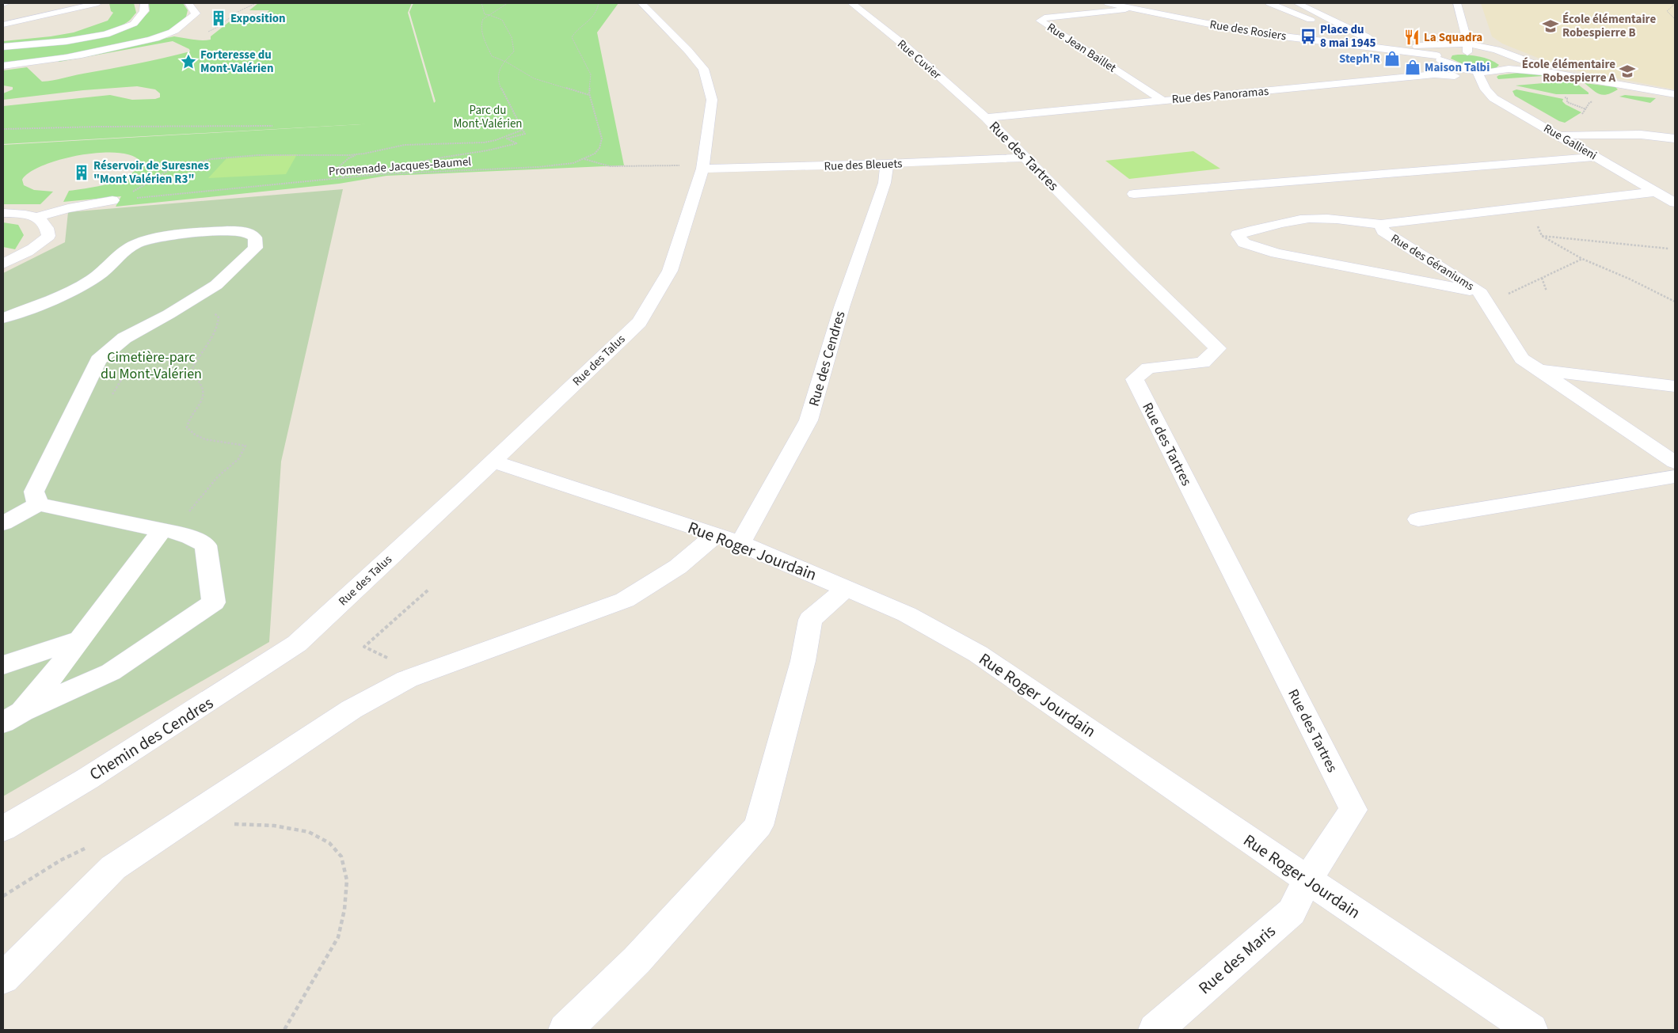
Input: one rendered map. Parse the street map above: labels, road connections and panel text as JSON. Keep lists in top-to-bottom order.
{
  "streets": {
    "street": [
      "Rue des Rosiers",
      "Rue Jean Baillet",
      "Rue Cuvier",
      "Rue des Panoramas",
      "Rue Gallieni",
      "Rue des Tartres",
      "Rue des Bleuets",
      "Rue des Géraniums",
      "Rue des Cendres",
      "Rue des Talus",
      "Rue Roger Jourdain",
      "Chemin des Cendres",
      "Rue des Maris"
    ],
    "path": ["Promenade Jacques-Baumel"]
  },
  "crossings": [
    ["Rue des Rosiers", "Rue Jean Baillet"],
    ["Rue Jean Baillet", "Rue des Panoramas"],
    ["Rue Cuvier", "Rue des Panoramas"],
    ["Rue Cuvier", "Rue des Tartres"],
    ["Rue des Panoramas", "Rue des Tartres"],
    ["Rue Gallieni", "Rue des Géraniums"],
    ["Rue des Tartres", "Rue des Bleuets"],
    ["Rue des Tartres", "Rue Roger Jourdain"],
    ["Rue des Tartres", "Rue des Maris"],
    ["Rue des Bleuets", "Rue des Cendres"],
    ["Rue des Bleuets", "Rue des Talus"],
    ["Rue des Cendres", "Rue Roger Jourdain"],
    ["Rue des Talus", "Rue Roger Jourdain"],
    ["Rue des Talus", "Chemin des Cendres"],
    ["Rue Roger Jourdain", "Rue des Maris"]
  ],
  "parks": ["Parc du Mont-Valérien", "Cimetière-parc du Mont-Valérien"],
  "places": {
    "building": ["Exposition", "Réservoir de Suresnes \"Mont Valérien R3\""],
    "school or university": ["École élémentaire Robespierre B", "École élémentaire Robespierre A"],
    "bus stop": ["Place du 8 mai 1945"],
    "restaurant": ["La Squadra"],
    "shop": ["Steph'R", "Maison Talbi"],
    "place": ["Forteresse du Mont-Valérien"]
  }
}
